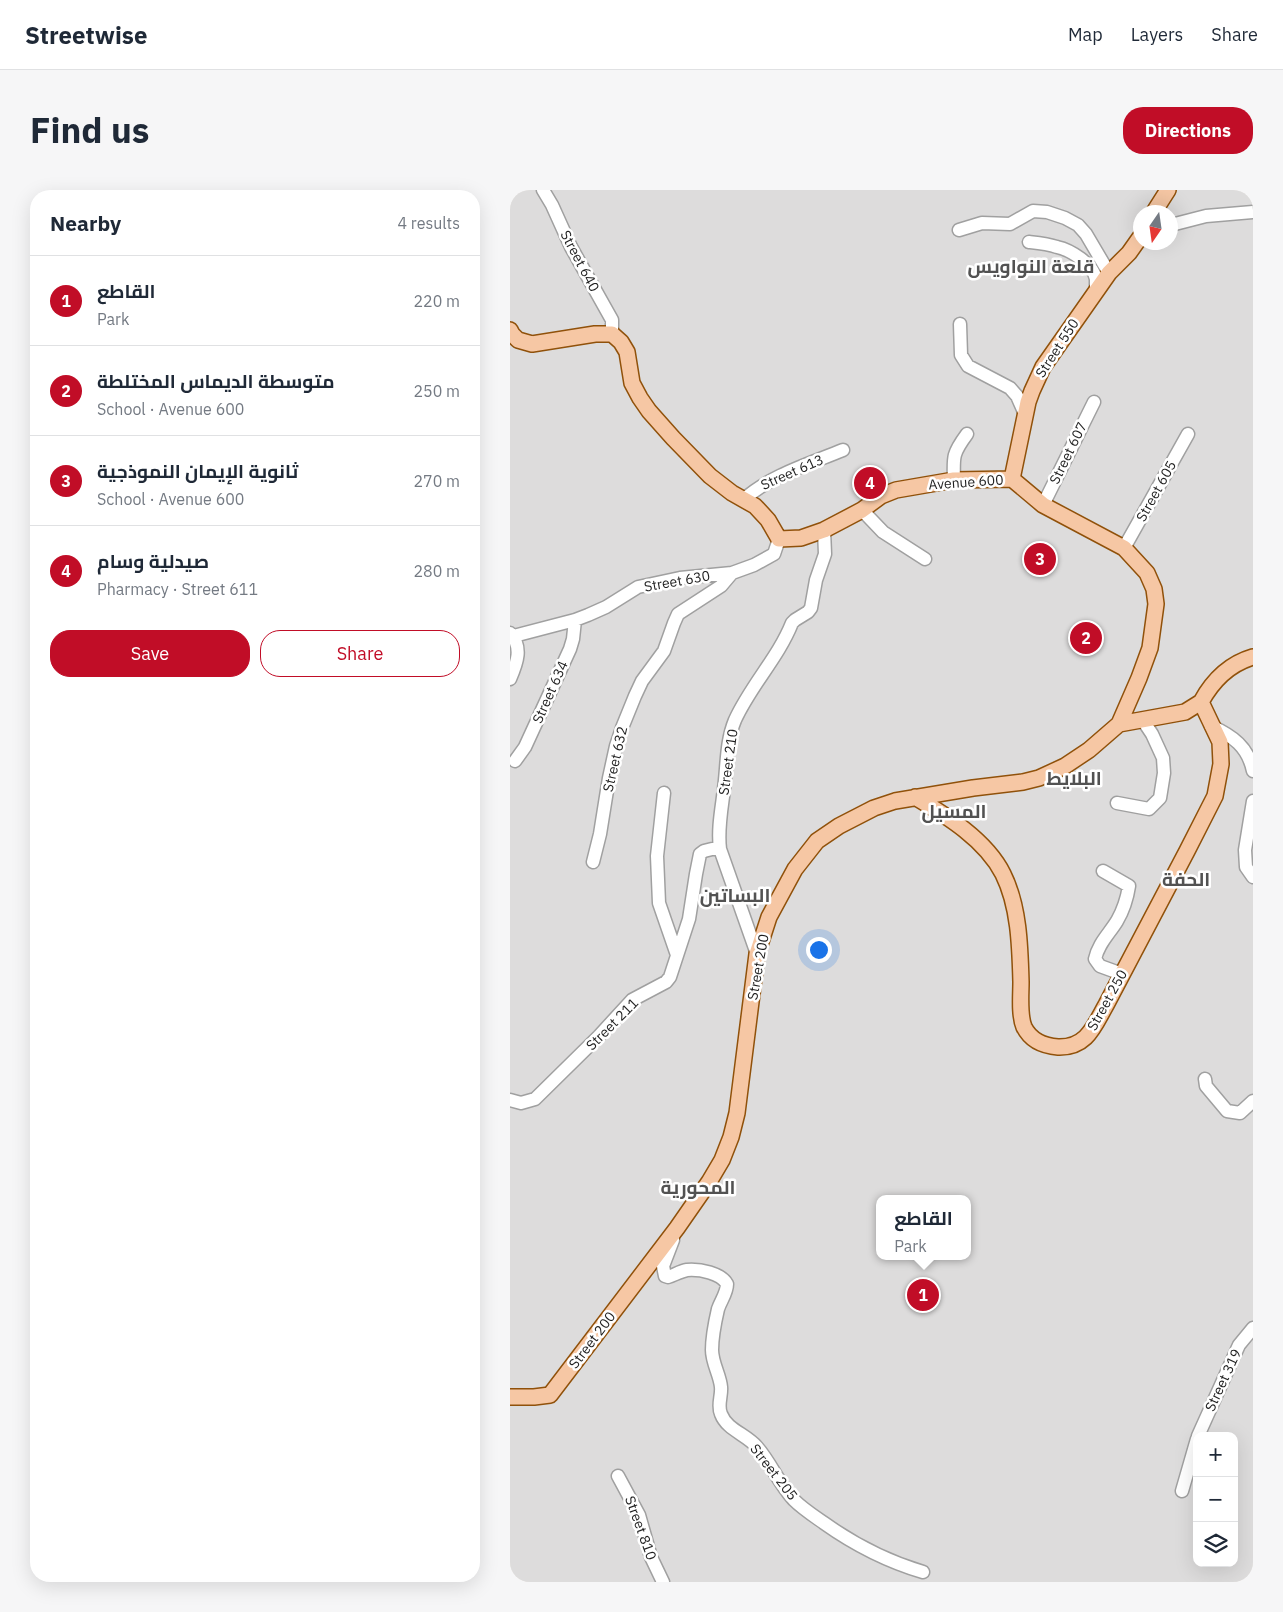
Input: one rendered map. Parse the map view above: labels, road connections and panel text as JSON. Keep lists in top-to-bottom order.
{
  "streets": {
    "main road": [
      "Street 550",
      "Avenue 600",
      "Street 200",
      "Street 250"
    ],
    "street": [
      "Street 640",
      "Street 607",
      "Street 613",
      "Street 605",
      "Street 630",
      "Street 634",
      "Street 210",
      "Street 211",
      "Street 319",
      "Street 205",
      "Street 810"
    ]
  },
  "crossings": [
    ["Street 550", "Avenue 600"],
    ["Street 607", "Avenue 600"],
    ["Avenue 600", "Street 605"],
    ["Avenue 600", "Street 630"],
    ["Avenue 600", "Street 210"],
    ["Avenue 600", "Street 200"],
    ["Street 630", "Street 634"],
    ["Street 210", "Street 200"],
    ["Street 210", "Street 211"],
    ["Street 200", "Street 250"],
    ["Street 200", "Street 205"]
  ],
  "districts": [
    "قلعة النواويس",
    "البلايط",
    "المسيل",
    "الحفة",
    "البساتين",
    "المحورية"
  ],
  "north": "bottom",
  "page": {
    "header": "Streetwise",
    "nav": ["Map", "Layers", "Share"],
    "title": "Find us",
    "buttons": [
      "Directions",
      ["Save", "Share"]
    ],
    "heading": ["Nearby", "4 results"],
    "list": [
      {
        "mark": "1",
        "name": "القاطع",
        "note": "Park",
        "value": "220 m"
      },
      {
        "mark": "2",
        "name": "متوسطة الديماس المختلطة",
        "note": "School · Avenue 600",
        "value": "250 m"
      },
      {
        "mark": "3",
        "name": "ثانوية الإيمان النموذجية",
        "note": "School · Avenue 600",
        "value": "270 m"
      },
      {
        "mark": "4",
        "name": "صيدلية وسام",
        "note": "Pharmacy · Street 611",
        "value": "280 m"
      }
    ],
    "pins": [
      "4",
      "3",
      "2",
      "1"
    ],
    "popup": ["القاطع", "Park"],
    "map_buttons": ["+", "−"]
  }
}
